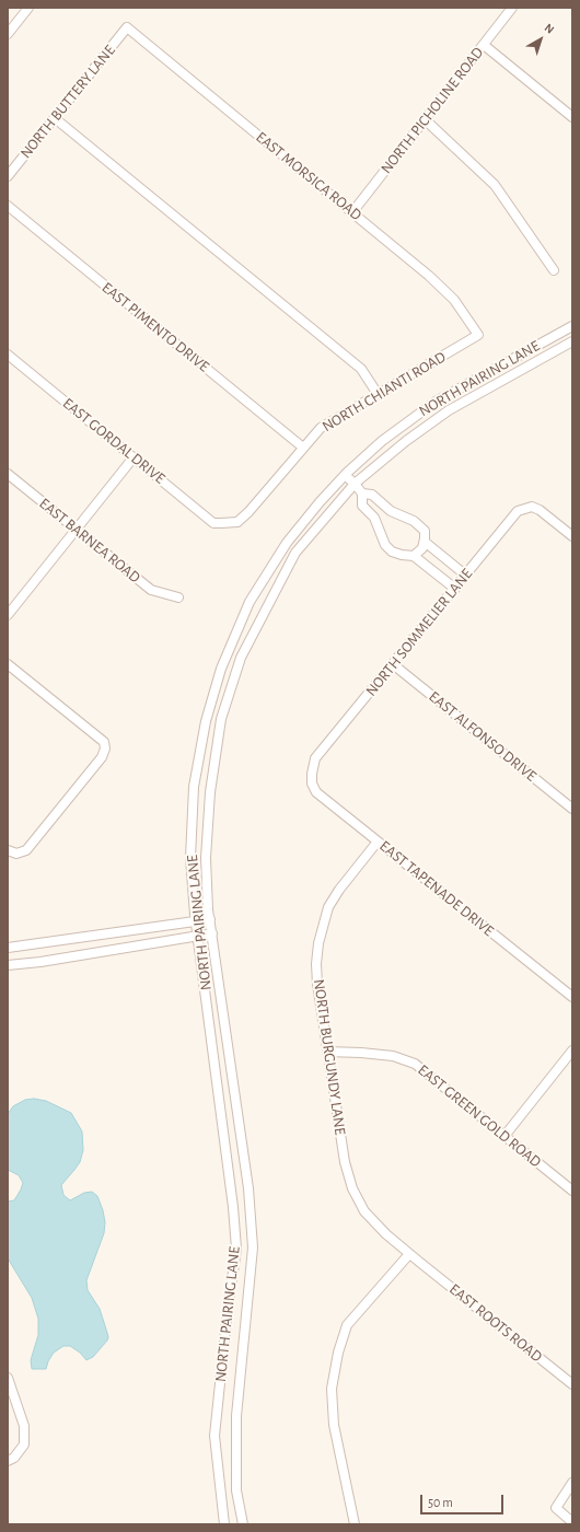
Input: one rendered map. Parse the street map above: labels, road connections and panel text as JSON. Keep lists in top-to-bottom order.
{
  "streets": {
    "street": [
      "NORTH BUTTERY LANE",
      "NORTH PICHOLINE ROAD",
      "EAST MORSICA ROAD",
      "EAST PIMENTO DRIVE",
      "NORTH PAIRING LANE",
      "NORTH CHIANTI ROAD",
      "EAST GORDAL DRIVE",
      "EAST BARNEA ROAD",
      "NORTH SOMMELIER LANE",
      "EAST ALFONSO DRIVE",
      "EAST TAPENADE DRIVE",
      "NORTH BURGUNDY LANE",
      "EAST GREEN GOLD ROAD",
      "EAST ROOTS ROAD"
    ]
  },
  "crossings": [
    ["NORTH BUTTERY LANE", "EAST MORSICA ROAD"],
    ["NORTH PICHOLINE ROAD", "EAST MORSICA ROAD"],
    ["EAST MORSICA ROAD", "NORTH CHIANTI ROAD"],
    ["EAST PIMENTO DRIVE", "NORTH CHIANTI ROAD"],
    ["NORTH CHIANTI ROAD", "EAST GORDAL DRIVE"],
    ["NORTH SOMMELIER LANE", "EAST ALFONSO DRIVE"],
    ["NORTH SOMMELIER LANE", "EAST TAPENADE DRIVE"],
    ["EAST TAPENADE DRIVE", "NORTH BURGUNDY LANE"],
    ["NORTH BURGUNDY LANE", "EAST GREEN GOLD ROAD"],
    ["NORTH BURGUNDY LANE", "EAST ROOTS ROAD"]
  ],
  "scale_bar": "50 m",
  "north": "top right"
}
